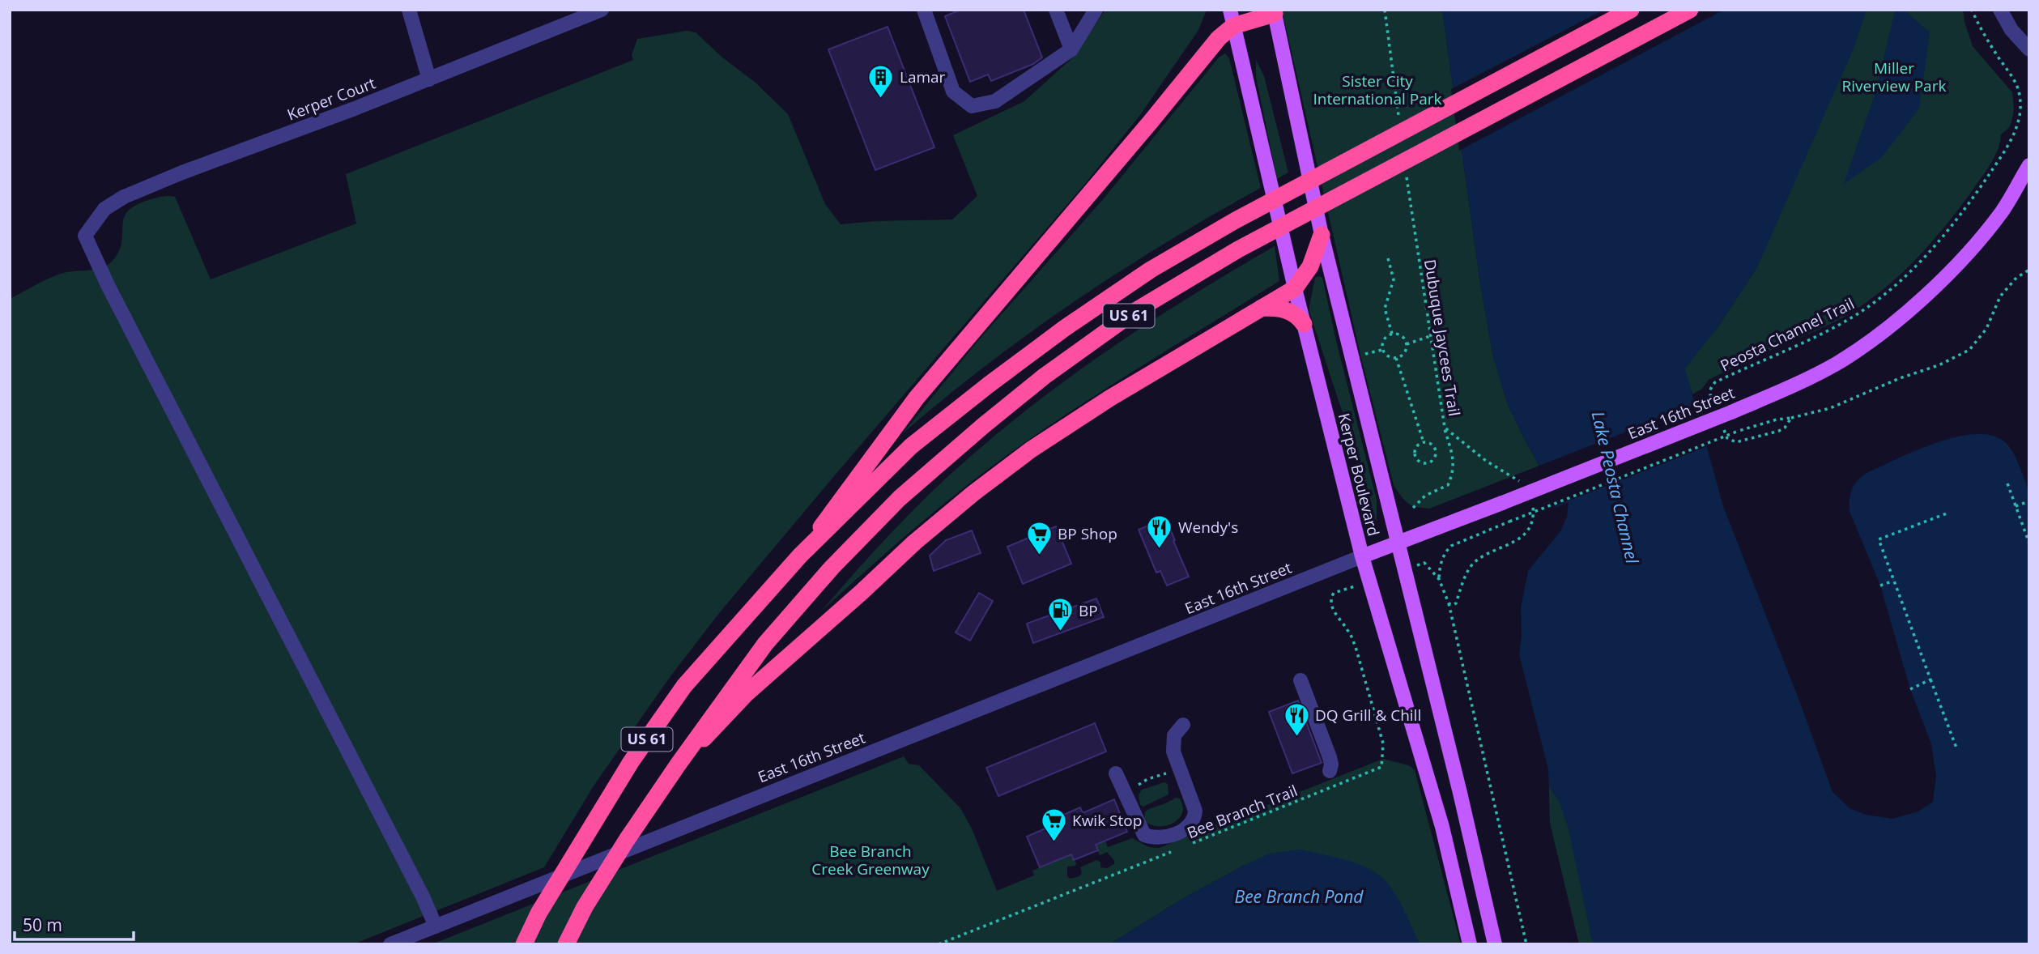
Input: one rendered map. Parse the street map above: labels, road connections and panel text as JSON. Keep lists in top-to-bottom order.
{
  "streets": {
    "highway": ["US 61"],
    "main road": ["East 16th Street", "Kerper Boulevard"],
    "street": ["Kerper Court"],
    "path": ["Peosta Channel Trail", "Dubuque Jaycees Trail", "Bee Branch Trail"]
  },
  "crossings": [
    ["Kerper Court", "East 16th Street"],
    ["East 16th Street", "Kerper Boulevard"]
  ],
  "water": ["Lake Peosta Channel", "Bee Branch Pond"],
  "parks": ["Miller Riverview Park", "Sister City International Park", "Bee Branch Creek Greenway"],
  "places": {
    "building": ["Lamar"],
    "restaurant": ["Wendy's", "DQ Grill & Chill"],
    "supermarket": ["BP Shop", "Kwik Stop"],
    "fuel station": ["BP"]
  },
  "scale_bar": "50 m"
}
